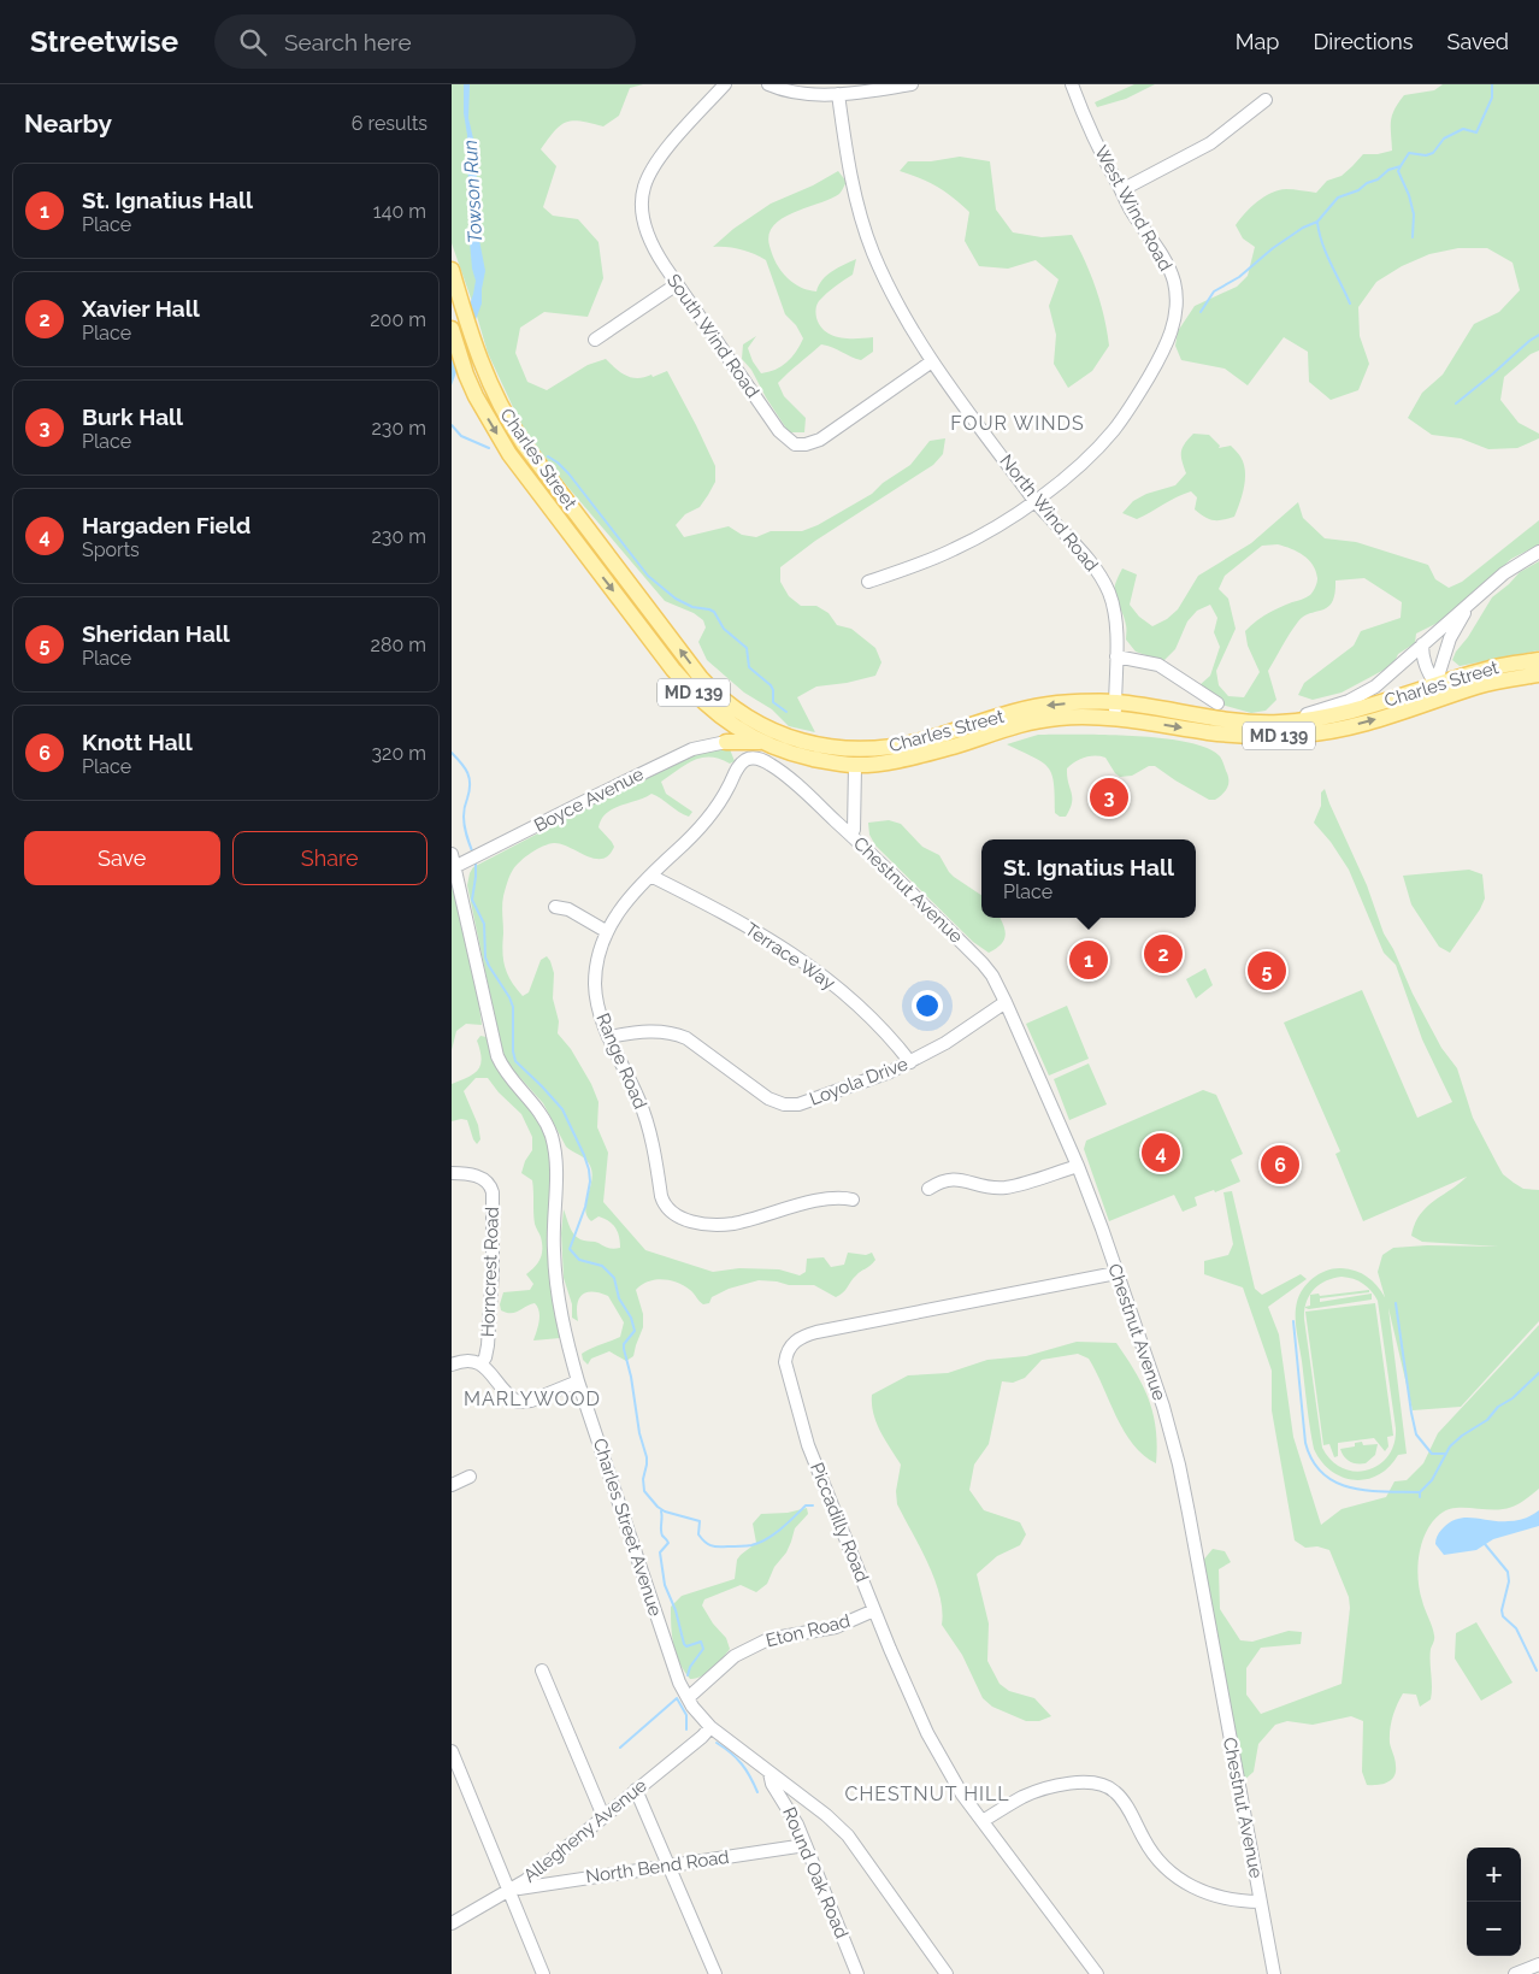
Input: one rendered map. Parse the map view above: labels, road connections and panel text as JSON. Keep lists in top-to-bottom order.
{
  "streets": {
    "main road": ["Charles Street", "MD 139"],
    "street": [
      "West Wind Road",
      "South Wind Road",
      "North Wind Road",
      "Boyce Avenue",
      "Chestnut Avenue",
      "Terrace Way",
      "Range Road",
      "Loyola Drive",
      "Horncrest Road",
      "Piccadilly Road",
      "Charles Street Avenue",
      "Eton Road",
      "Allegheny Avenue",
      "North Bend Road",
      "Round Oak Road"
    ]
  },
  "crossings": [
    ["West Wind Road", "North Wind Road"],
    ["South Wind Road", "North Wind Road"],
    ["Charles Street", "North Wind Road"],
    ["Charles Street", "Chestnut Avenue"],
    ["Boyce Avenue", "Charles Street Avenue"],
    ["Chestnut Avenue", "Range Road"],
    ["Chestnut Avenue", "Loyola Drive"],
    ["Chestnut Avenue", "Piccadilly Road"],
    ["Terrace Way", "Range Road"],
    ["Terrace Way", "Loyola Drive"],
    ["Range Road", "Loyola Drive"],
    ["Piccadilly Road", "Eton Road"],
    ["Charles Street Avenue", "Eton Road"],
    ["Charles Street Avenue", "Allegheny Avenue"],
    ["Charles Street Avenue", "Round Oak Road"],
    ["Allegheny Avenue", "North Bend Road"],
    ["North Bend Road", "Round Oak Road"]
  ],
  "districts": ["FOUR WINDS", "MARLYWOOD", "CHESTNUT HILL"],
  "water": ["Towson Run"],
  "page": {
    "header": "Streetwise",
    "search": "Search here",
    "nav": ["Map", "Directions", "Saved"],
    "heading": ["Nearby", "6 results"],
    "list": [
      {
        "mark": "1",
        "name": "St. Ignatius Hall",
        "note": "Place",
        "value": "140 m"
      },
      {
        "mark": "2",
        "name": "Xavier Hall",
        "note": "Place",
        "value": "200 m"
      },
      {
        "mark": "3",
        "name": "Burk Hall",
        "note": "Place",
        "value": "230 m"
      },
      {
        "mark": "4",
        "name": "Hargaden Field",
        "note": "Sports",
        "value": "230 m"
      },
      {
        "mark": "5",
        "name": "Sheridan Hall",
        "note": "Place",
        "value": "280 m"
      },
      {
        "mark": "6",
        "name": "Knott Hall",
        "note": "Place",
        "value": "320 m"
      }
    ],
    "pins": [
      "3",
      "2",
      "1",
      "5",
      "4",
      "6"
    ],
    "buttons": ["Save", "Share"],
    "popup": ["St. Ignatius Hall", "Place"],
    "map_buttons": ["+", "−"]
  }
}
